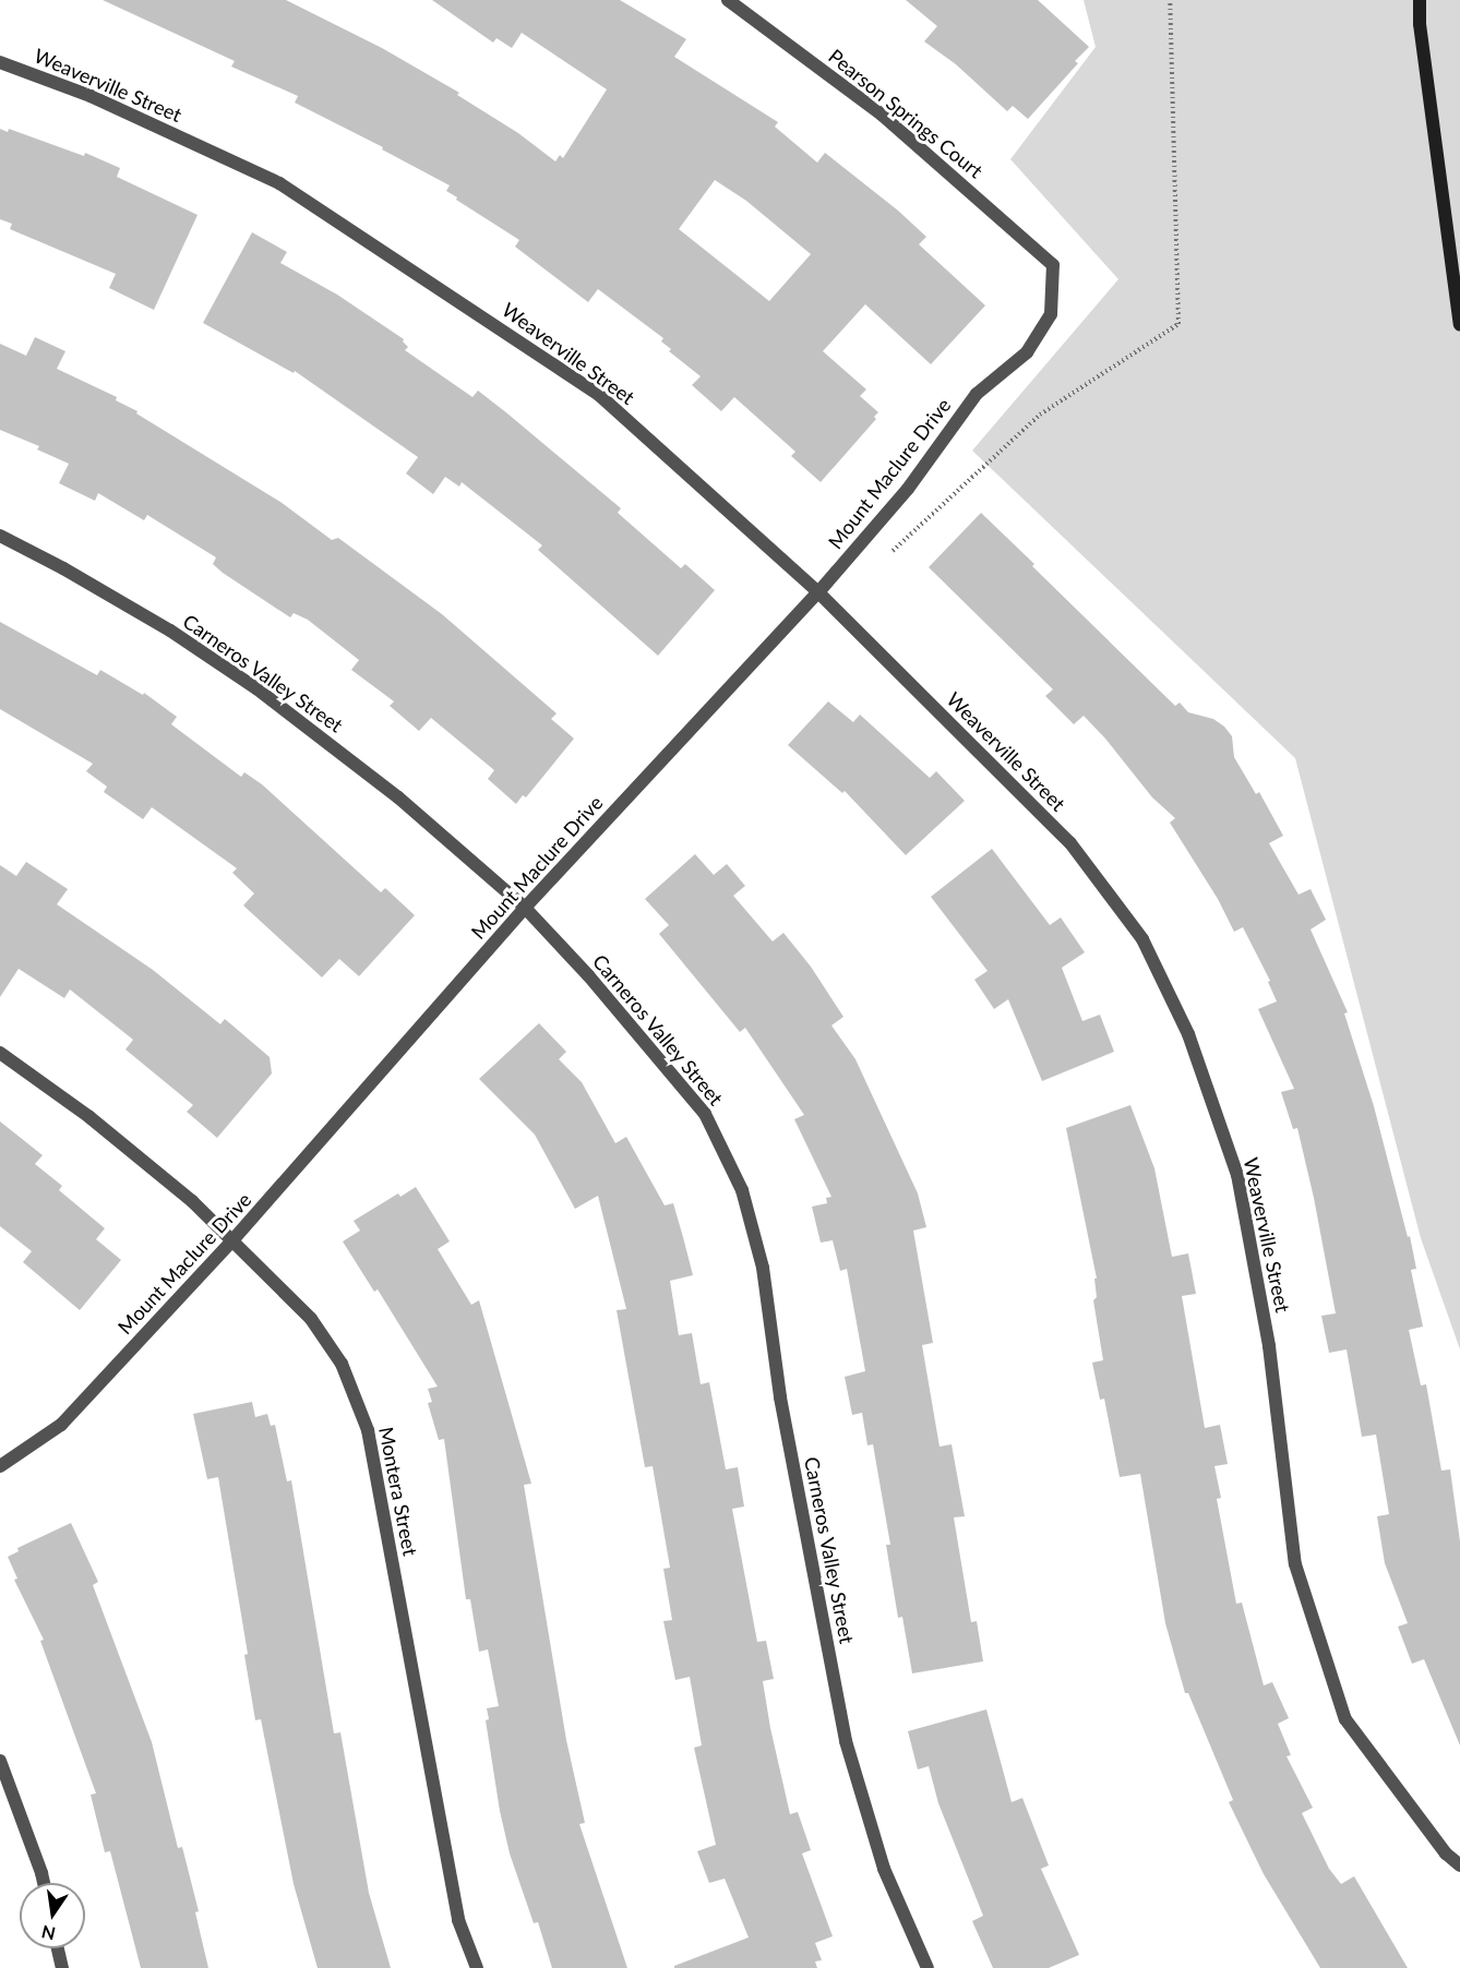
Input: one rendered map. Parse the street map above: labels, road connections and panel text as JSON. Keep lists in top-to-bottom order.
{
  "streets": {
    "street": [
      "Weaverville Street",
      "Pearson Springs Court",
      "Mount Maclure Drive",
      "Carneros Valley Street",
      "Montera Street"
    ]
  },
  "crossings": [
    ["Weaverville Street", "Mount Maclure Drive"],
    ["Pearson Springs Court", "Mount Maclure Drive"],
    ["Mount Maclure Drive", "Carneros Valley Street"],
    ["Mount Maclure Drive", "Montera Street"]
  ],
  "north": "bottom"
}
